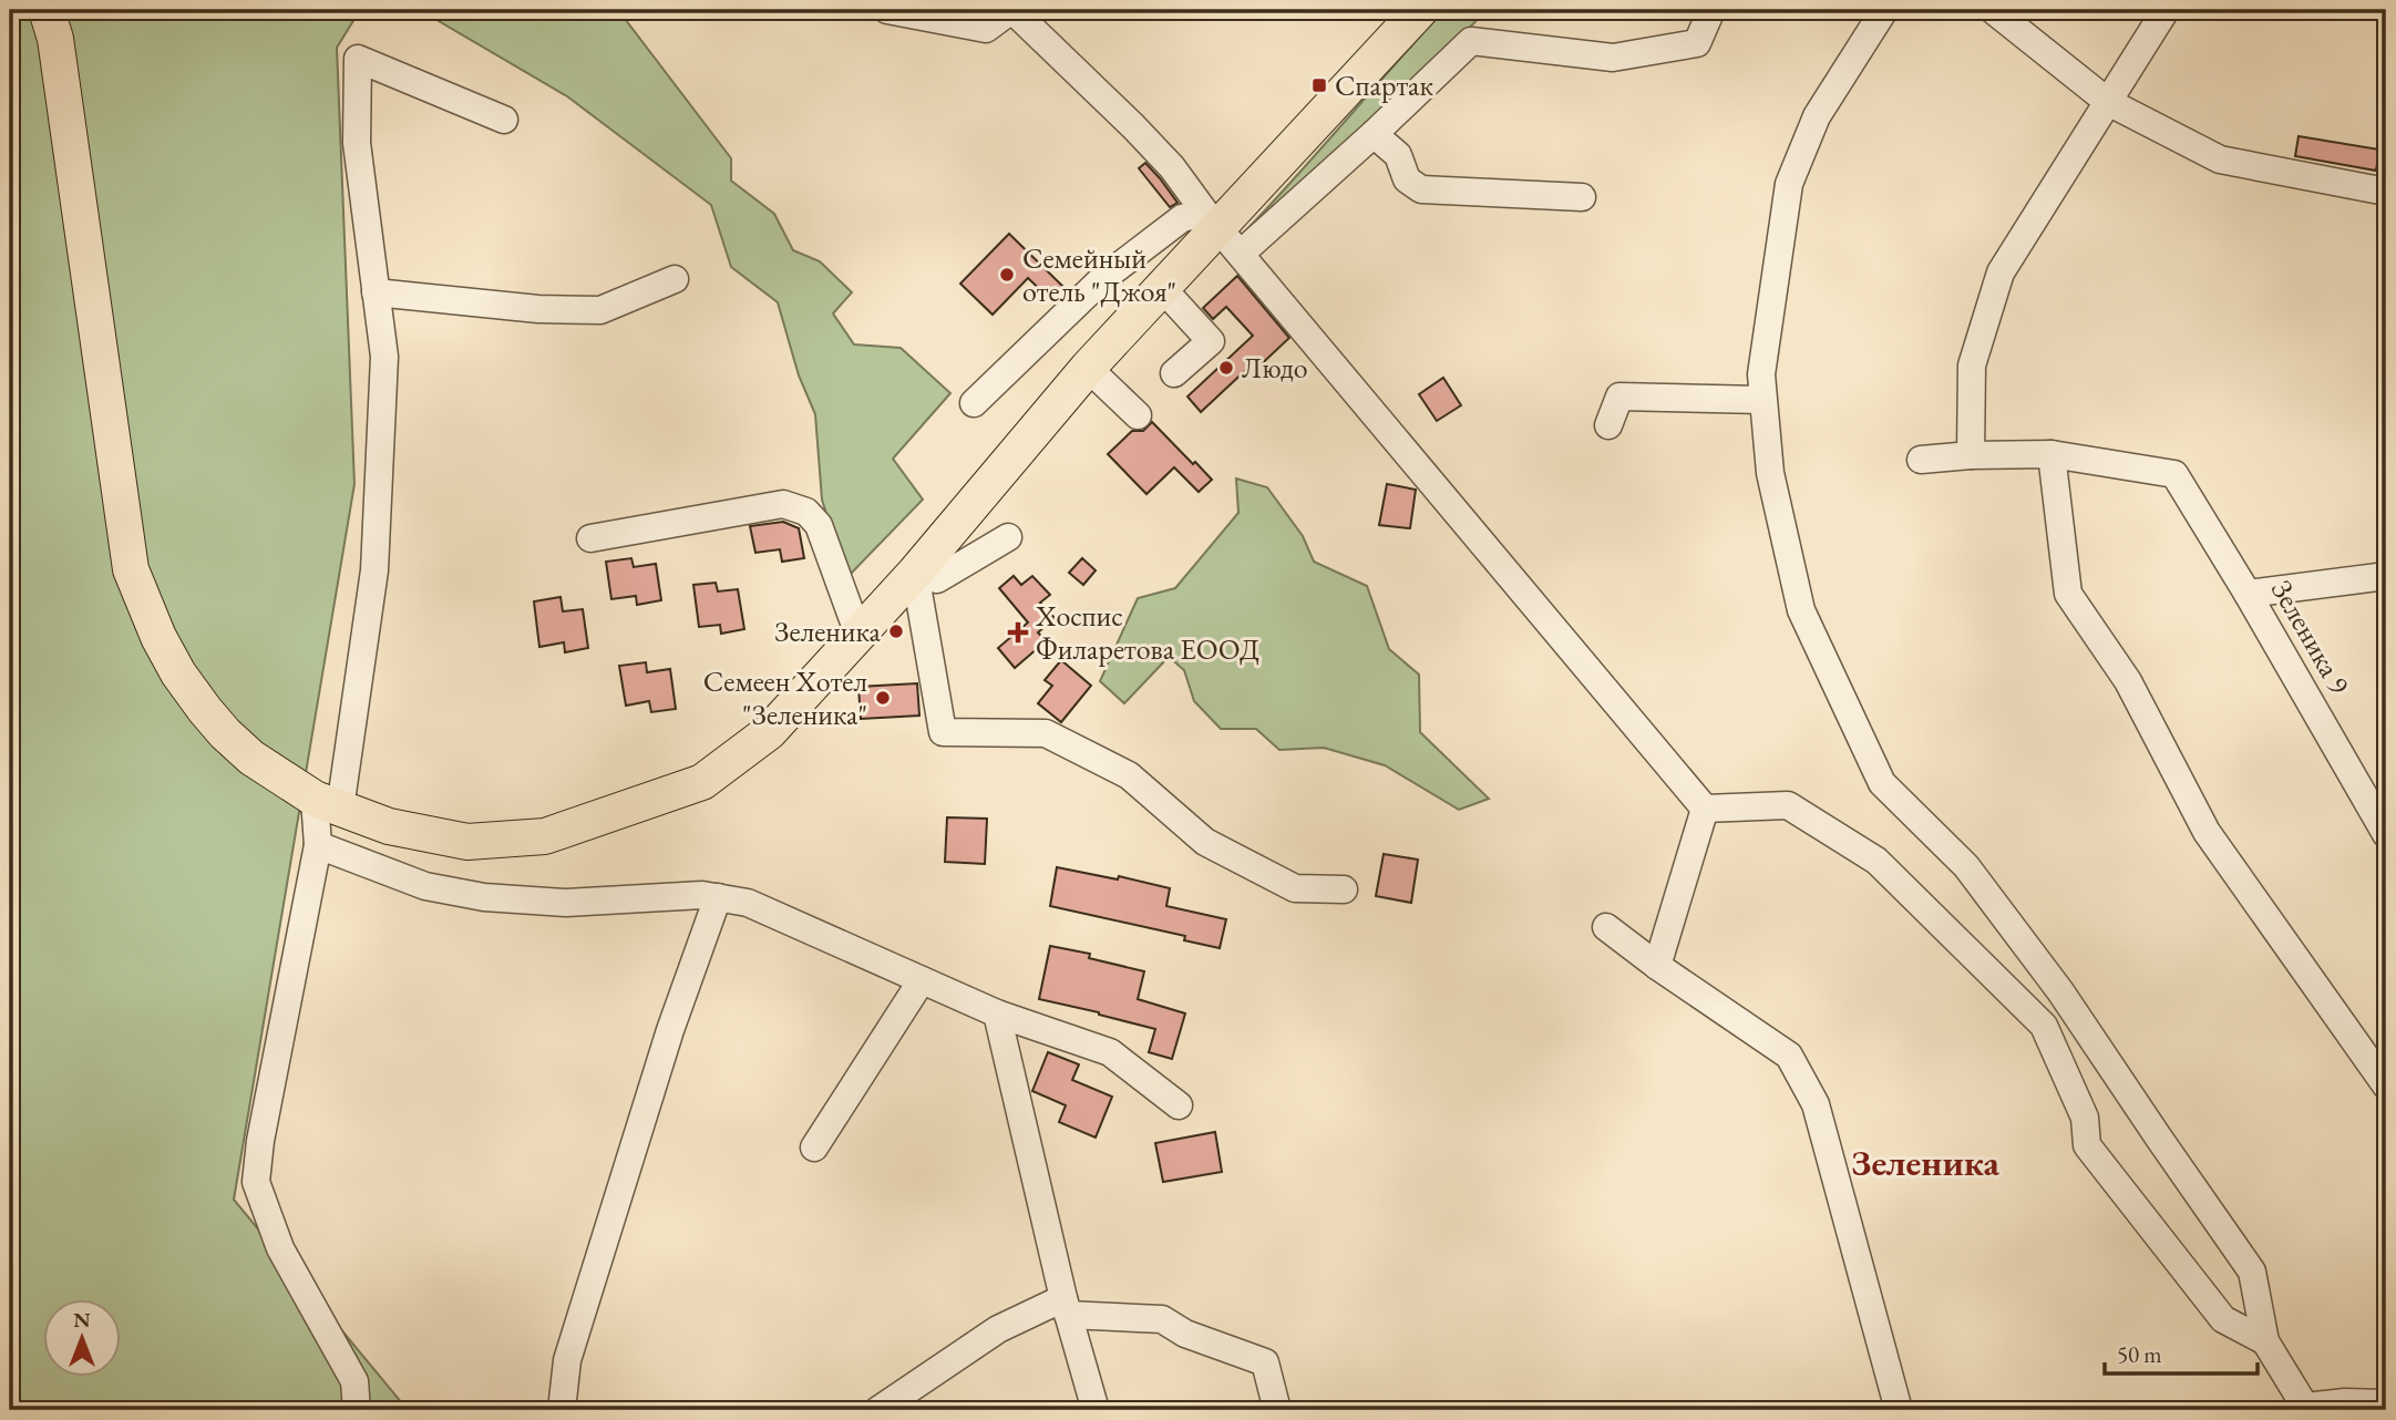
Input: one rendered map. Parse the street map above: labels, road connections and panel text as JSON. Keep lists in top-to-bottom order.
{
  "streets": {
    "street": ["Зеленика 9"]
  },
  "districts": ["Зеленика"],
  "places": {
    "transit": ["Спартак"],
    "other": [
      "Семейный отель \"Джоя\"",
      "Людо",
      "Зеленика",
      "Семеен Хотел \"Зеленика\""
    ],
    "health": ["Хоспис Филаретова ЕООД"]
  },
  "scale_bar": "50 m",
  "north": "top"
}
